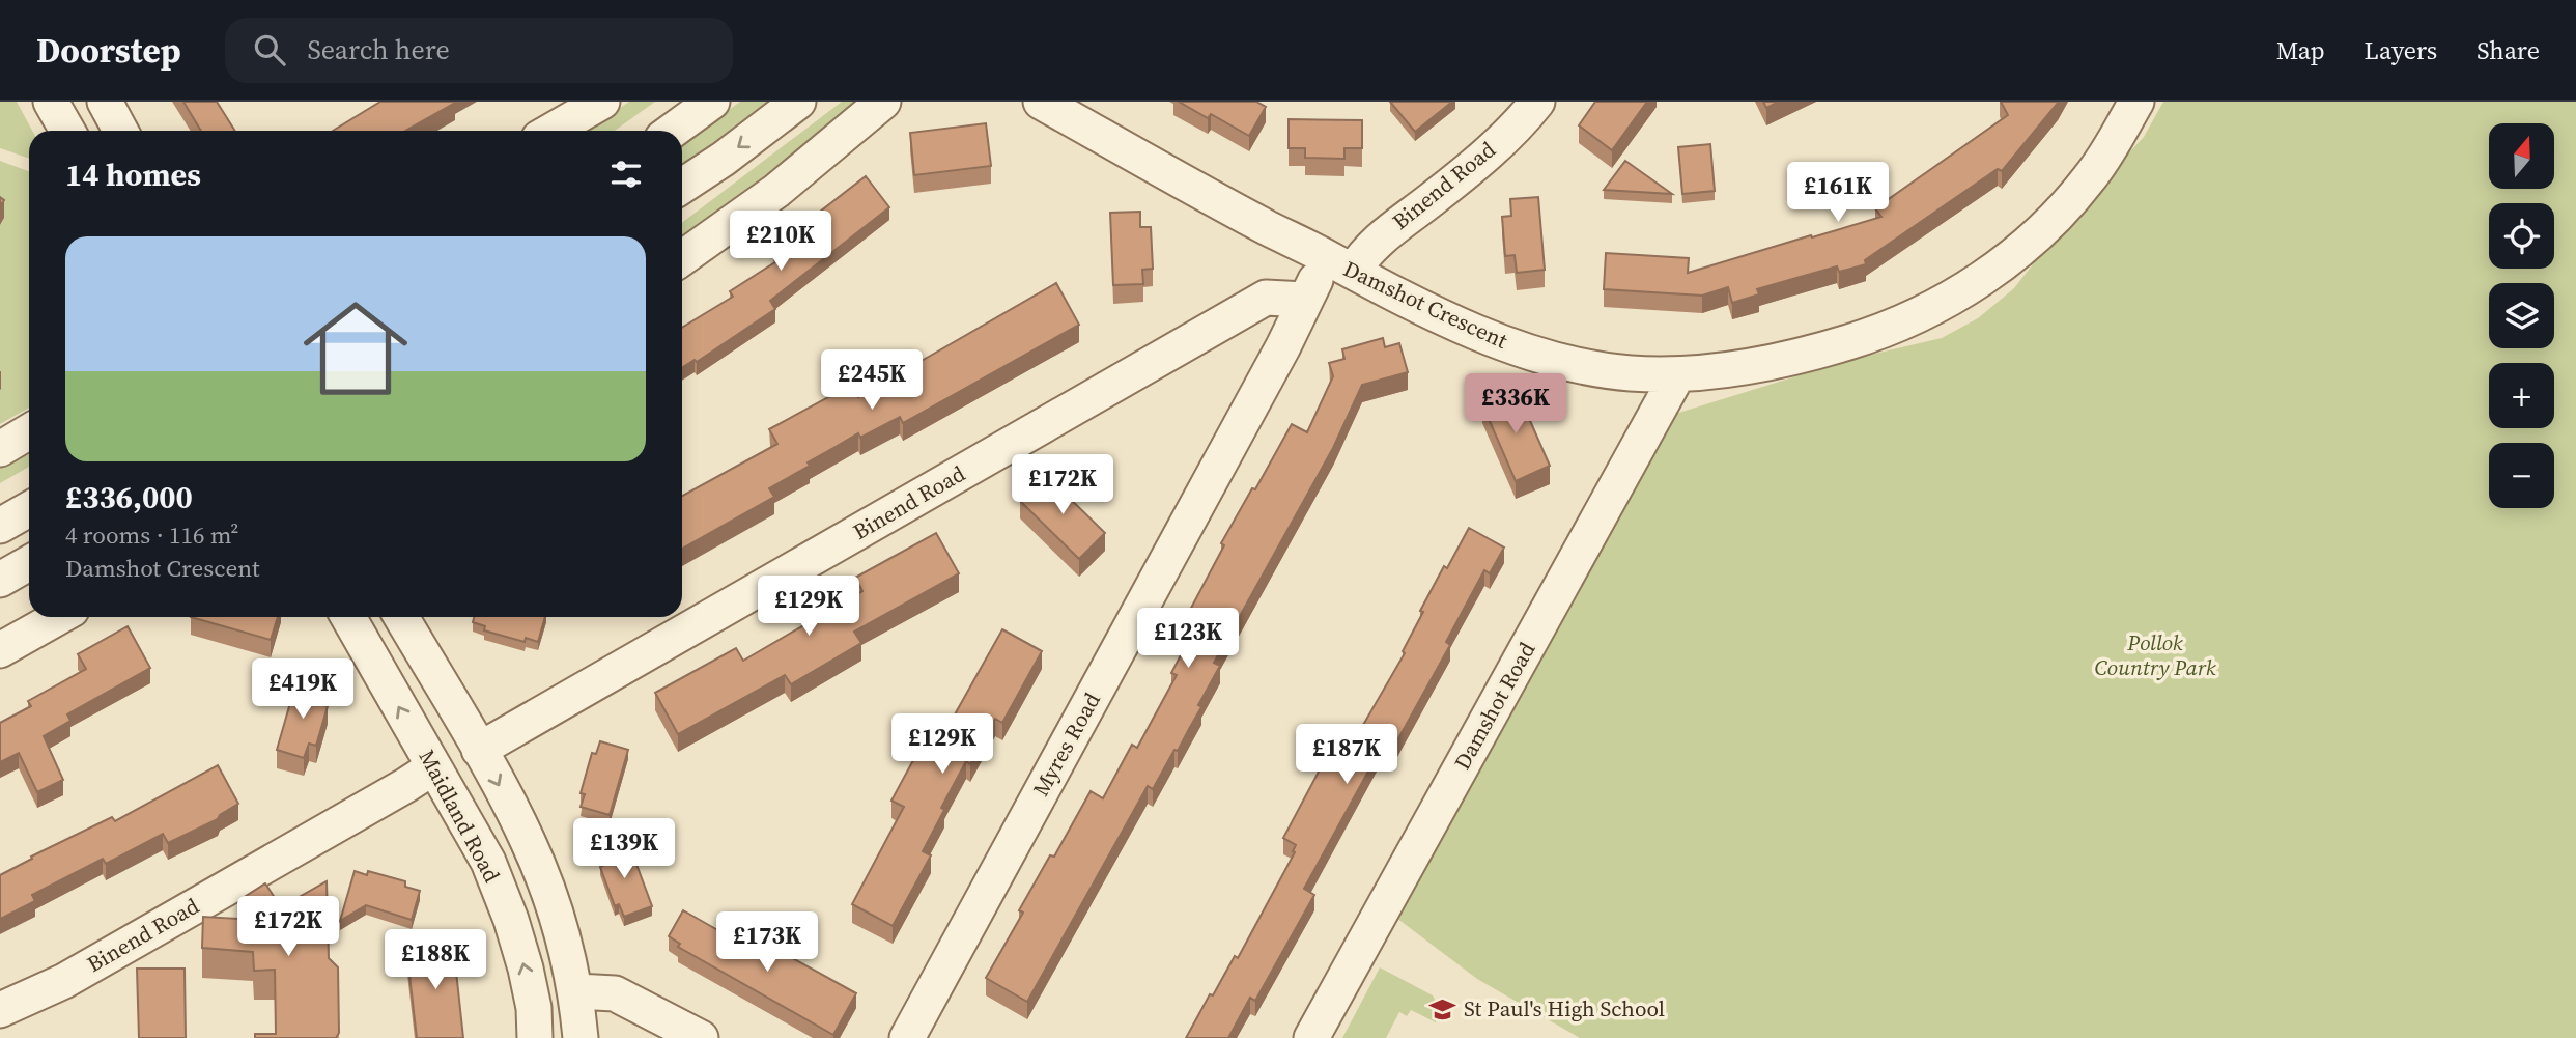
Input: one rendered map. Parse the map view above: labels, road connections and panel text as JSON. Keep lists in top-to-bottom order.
{
  "streets": {
    "street": [
      "Binend Road",
      "Damshot Crescent",
      "Damshot Road",
      "Myres Road",
      "Maidland Road"
    ]
  },
  "crossings": [
    ["Binend Road", "Damshot Crescent"],
    ["Binend Road", "Myres Road"],
    ["Binend Road", "Maidland Road"],
    ["Damshot Crescent", "Damshot Road"],
    ["Damshot Crescent", "Myres Road"]
  ],
  "parks": ["Pollok Country Park"],
  "places": {
    "school or university": ["St Paul's High School"]
  },
  "north": "top",
  "page": {
    "header": "Doorstep",
    "search": "Search here",
    "nav": ["Map", "Layers", "Share"],
    "map_buttons": ["+", "−"],
    "heading": "14 homes",
    "price": [
      "£161K",
      "£210K",
      "£245K",
      "£336K",
      "£172K",
      "£129K",
      "£123K",
      "£419K",
      "£129K",
      "£187K",
      "£139K",
      "£172K",
      "£173K",
      "£188K"
    ],
    "list": [
      {
        "name": "£336,000",
        "note": "4 rooms · 116 m² · Damshot Crescent"
      }
    ]
  }
}
